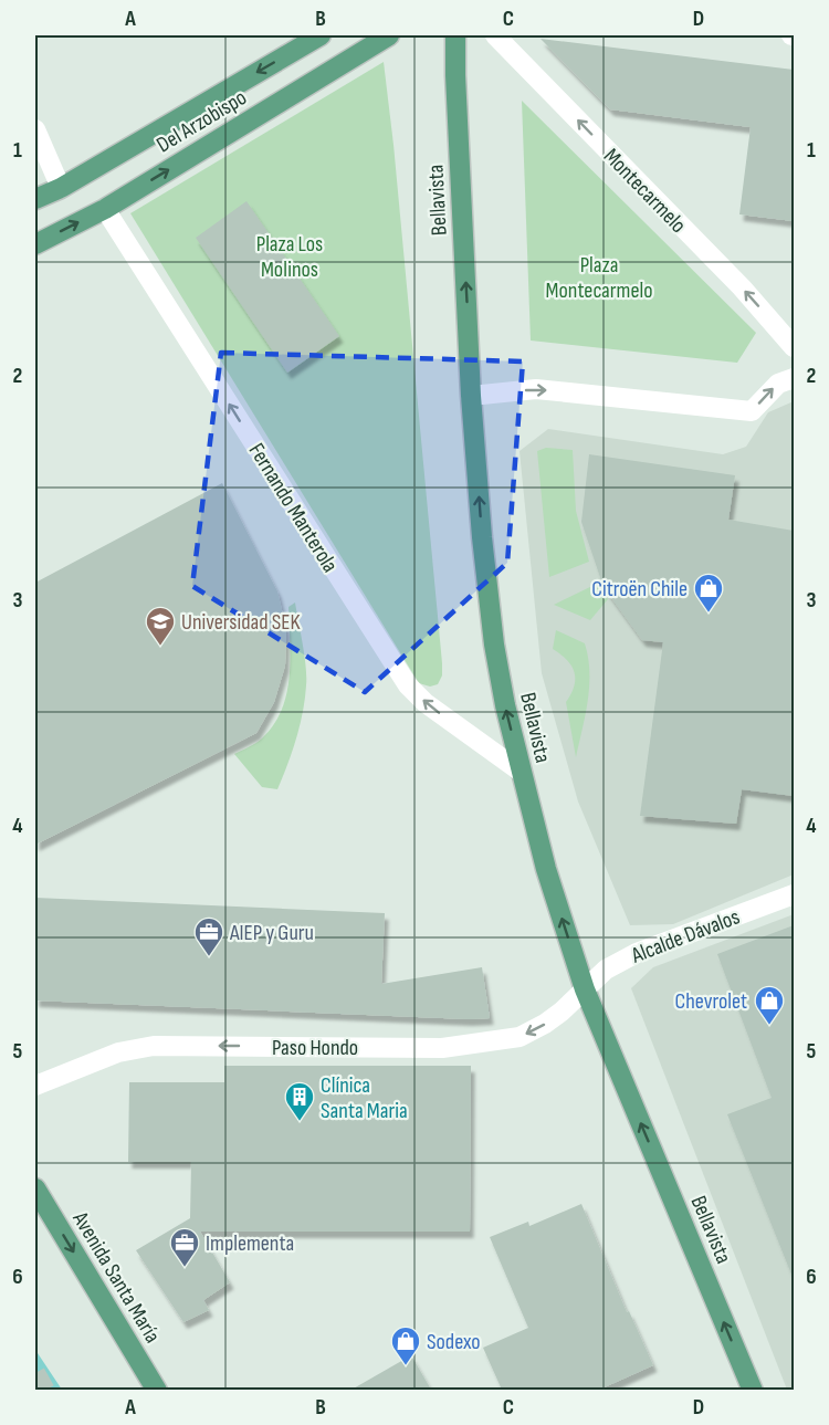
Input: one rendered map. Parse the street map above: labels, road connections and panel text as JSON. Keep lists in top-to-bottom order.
{
  "streets": {
    "main road": ["Del Arzobispo", "Bellavista", "Avenida Santa María"],
    "street": [
      "Montecarmelo",
      "Fernando Manterola",
      "Alcalde Dávalos",
      "Paso Hondo"
    ]
  },
  "crossings": [
    ["Del Arzobispo", "Fernando Manterola"],
    ["Bellavista", "Fernando Manterola"],
    ["Bellavista", "Alcalde Dávalos"],
    ["Bellavista", "Paso Hondo"],
    ["Alcalde Dávalos", "Paso Hondo"]
  ],
  "one_way": [
    "Montecarmelo",
    "Bellavista",
    "Fernando Manterola",
    "Paso Hondo",
    "Avenida Santa María"
  ],
  "parks": ["Plaza Los Molinos", "Plaza Montecarmelo"],
  "places": {
    "shop": ["Citroën Chile", "Chevrolet", "Sodexo"],
    "school or university": ["Universidad SEK"],
    "office": ["AIEP y Guru", "Implementa"],
    "building": ["Clínica Santa Maria"]
  },
  "grid": {
    "columns": [
      "A",
      "B",
      "C",
      "D"
    ],
    "rows": [
      "1",
      "2",
      "3",
      "4",
      "5",
      "6"
    ]
  }
}
